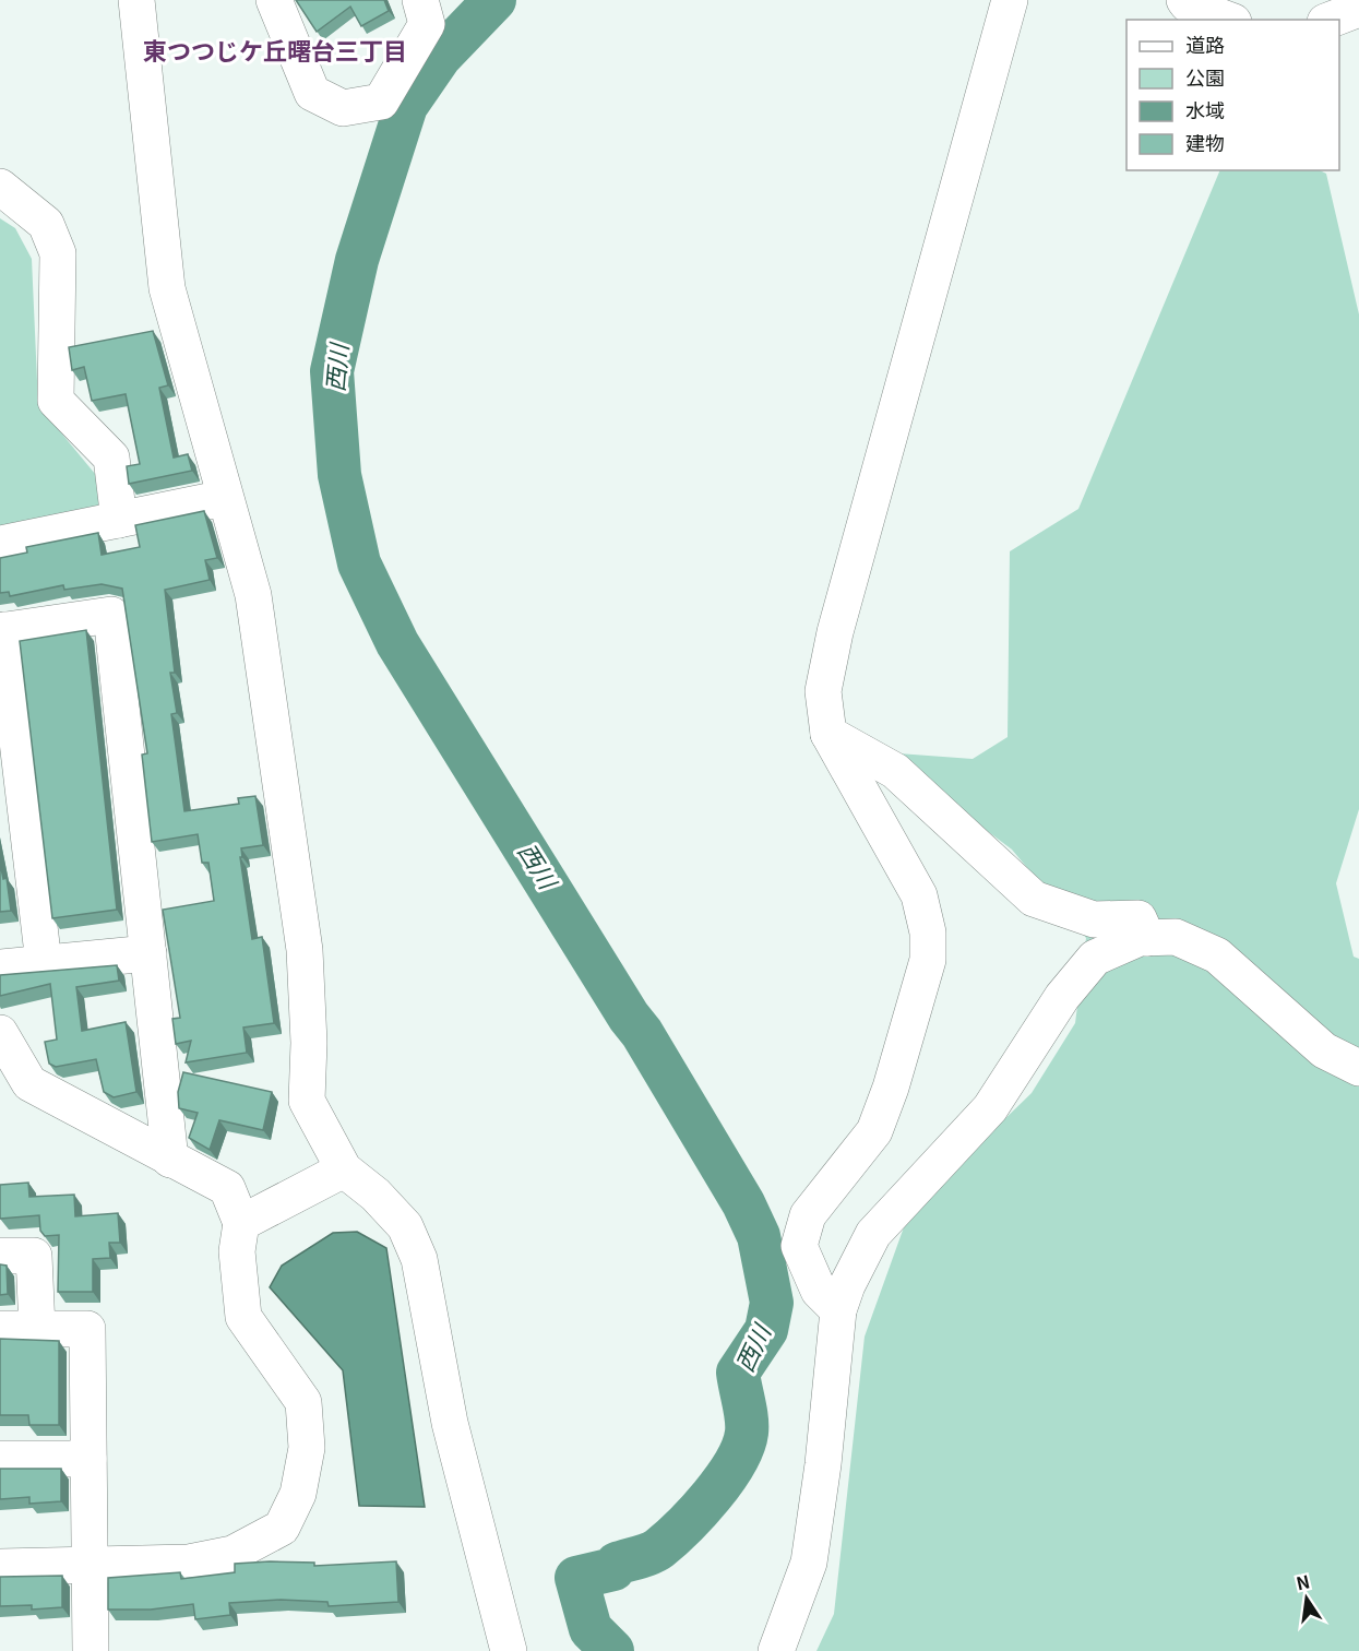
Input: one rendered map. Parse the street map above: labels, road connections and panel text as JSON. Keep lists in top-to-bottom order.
{
  "districts": ["東つつじケ丘曙台三丁目"],
  "water": ["西川"],
  "legend": [
    "道路",
    "公園",
    "水域",
    "建物"
  ],
  "north": "top"
}
